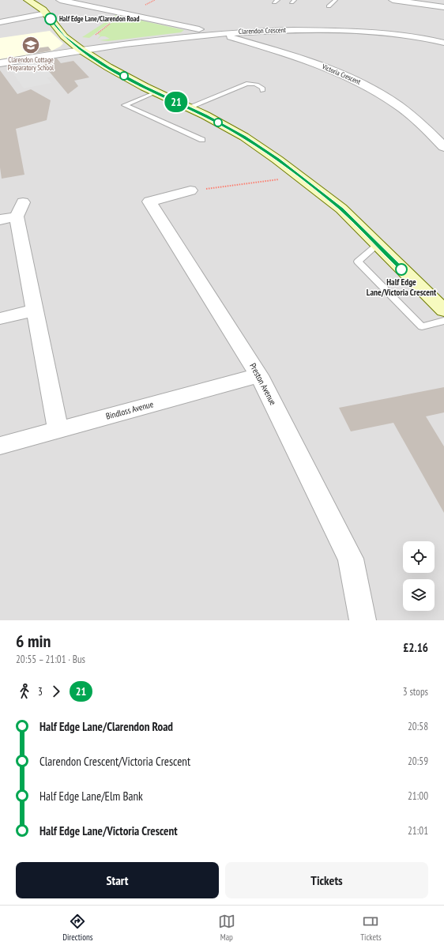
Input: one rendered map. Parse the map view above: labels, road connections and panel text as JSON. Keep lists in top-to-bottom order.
{
  "streets": {
    "street": [
      "Clarendon Crescent",
      "Victoria Crescent",
      "Preston Avenue",
      "Bindloss Avenue"
    ]
  },
  "crossings": [
    ["Clarendon Crescent", "Victoria Crescent"],
    ["Preston Avenue", "Bindloss Avenue"]
  ],
  "places": {
    "other": ["Half Edge Lane/Clarendon Road", "Half Edge Lane/Victoria Crescent"],
    "school or university": ["Clarendon Cottage Preparatory School"]
  },
  "lines": ["bus line 21"],
  "page": {
    "on_map": "21",
    "heading": ["6 min", "20:55 – 21:01 · Bus", "£2.16"],
    "legs": ["3", "21", "3 stops"],
    "list": [
      {
        "name": "Half Edge Lane/Clarendon Road",
        "value": "20:58"
      },
      {
        "name": "Clarendon Crescent/Victoria Crescent",
        "value": "20:59"
      },
      {
        "name": "Half Edge Lane/Elm Bank",
        "value": "21:00"
      },
      {
        "name": "Half Edge Lane/Victoria Crescent",
        "value": "21:01"
      }
    ],
    "buttons": ["Start", "Tickets"],
    "tabs": ["Directions", "Map", "Tickets"]
  }
}
